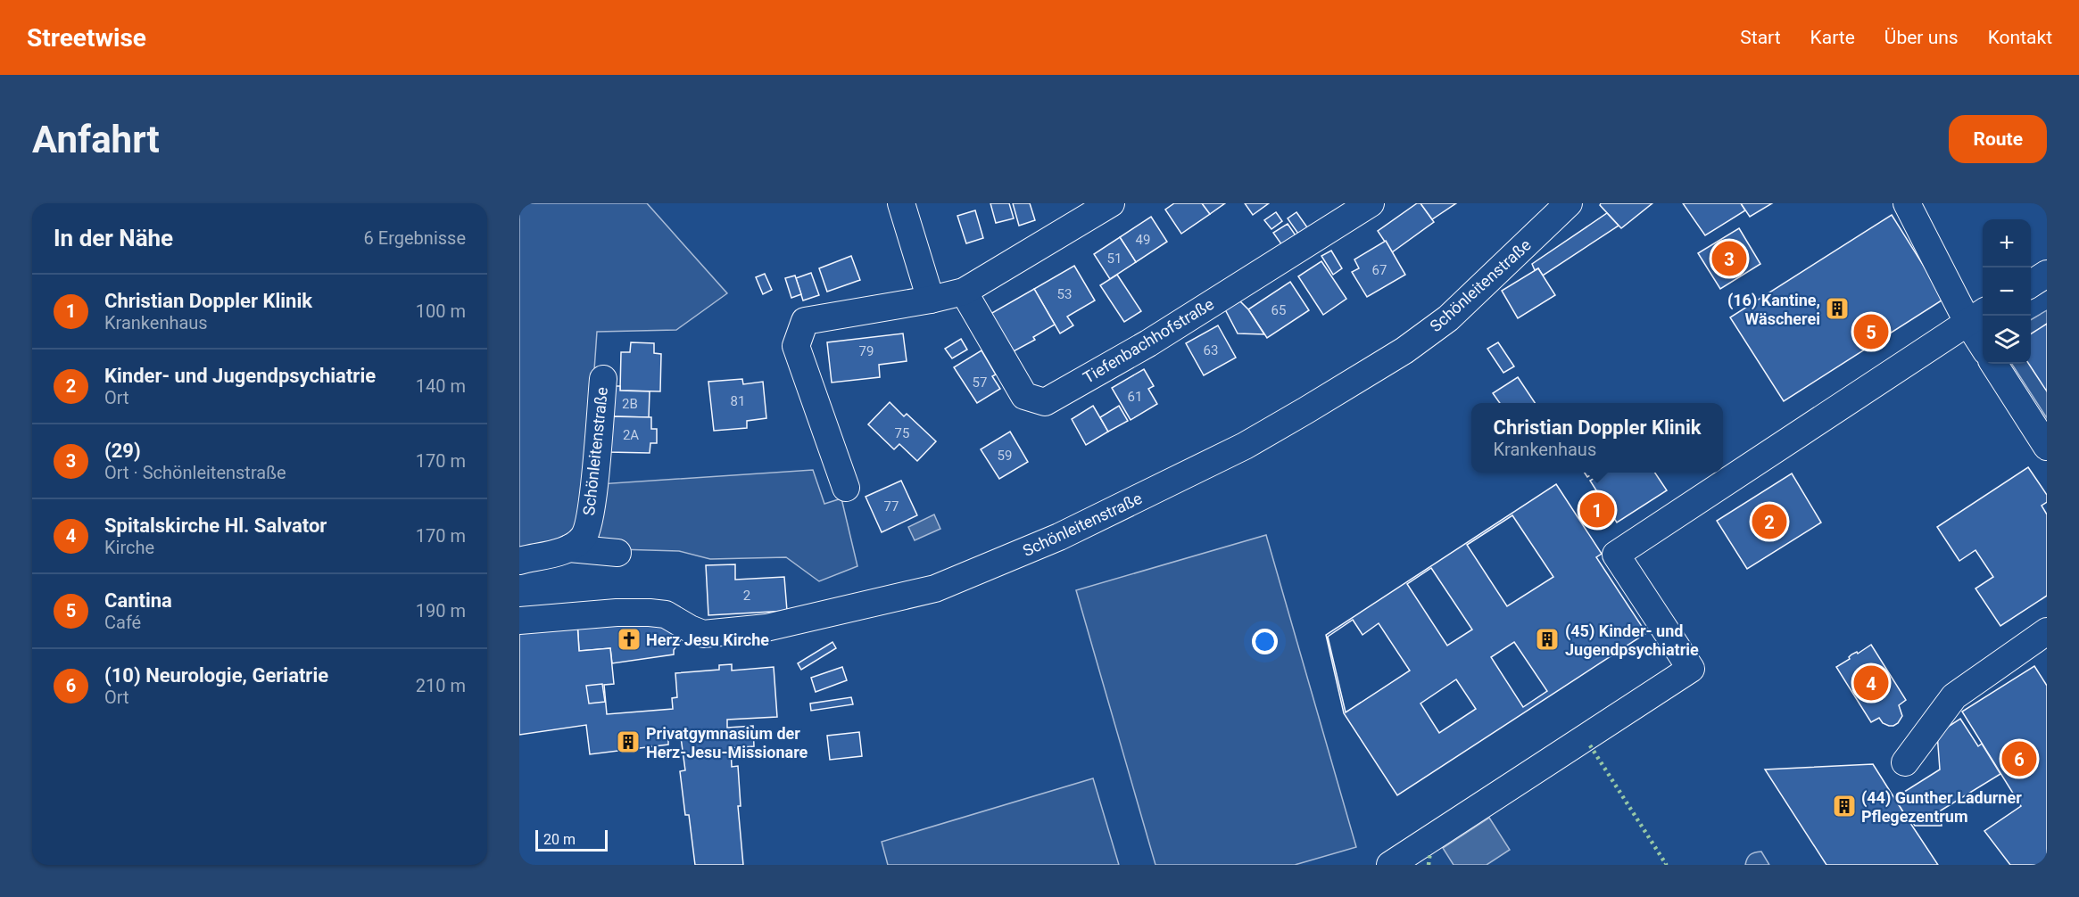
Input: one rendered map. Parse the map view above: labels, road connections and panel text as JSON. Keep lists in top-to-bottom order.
{
  "streets": {
    "street": ["Schönleitenstraße", "Tiefenbachhofstraße"]
  },
  "places": {
    "building": [
      "(16) Kantine, Wäscherei",
      "(45) Kinder- und Jugendpsychiatrie",
      "Privatgymnasium der Herz-Jesu-Missionare",
      "(44) Gunther Ladurner Pflegezentrum"
    ],
    "church": ["Herz Jesu Kirche"]
  },
  "house_numbers": [
    "49",
    "51",
    "67",
    "53",
    "65",
    "63",
    "79",
    "57",
    "61",
    "81",
    "2B",
    "75",
    "2A",
    "59",
    "77",
    "2"
  ],
  "scale_bar": "20 m",
  "page": {
    "header": "Streetwise",
    "nav": [
      "Start",
      "Karte",
      "Über uns",
      "Kontakt"
    ],
    "buttons": "Route",
    "title": "Anfahrt",
    "heading": ["In der Nähe", "6 Ergebnisse"],
    "map_buttons": ["+", "−"],
    "pins": [
      "3",
      "5",
      "1",
      "2",
      "4",
      "6"
    ],
    "list": [
      {
        "mark": "1",
        "name": "Christian Doppler Klinik",
        "note": "Krankenhaus",
        "value": "100 m"
      },
      {
        "mark": "2",
        "name": "Kinder- und Jugendpsychiatrie",
        "note": "Ort",
        "value": "140 m"
      },
      {
        "mark": "3",
        "name": "(29)",
        "note": "Ort · Schönleitenstraße",
        "value": "170 m"
      },
      {
        "mark": "4",
        "name": "Spitalskirche Hl. Salvator",
        "note": "Kirche",
        "value": "170 m"
      },
      {
        "mark": "5",
        "name": "Cantina",
        "note": "Café",
        "value": "190 m"
      },
      {
        "mark": "6",
        "name": "(10) Neurologie, Geriatrie",
        "note": "Ort",
        "value": "210 m"
      }
    ],
    "popup": ["Christian Doppler Klinik", "Krankenhaus"],
    "scale": "20 m"
  }
}
